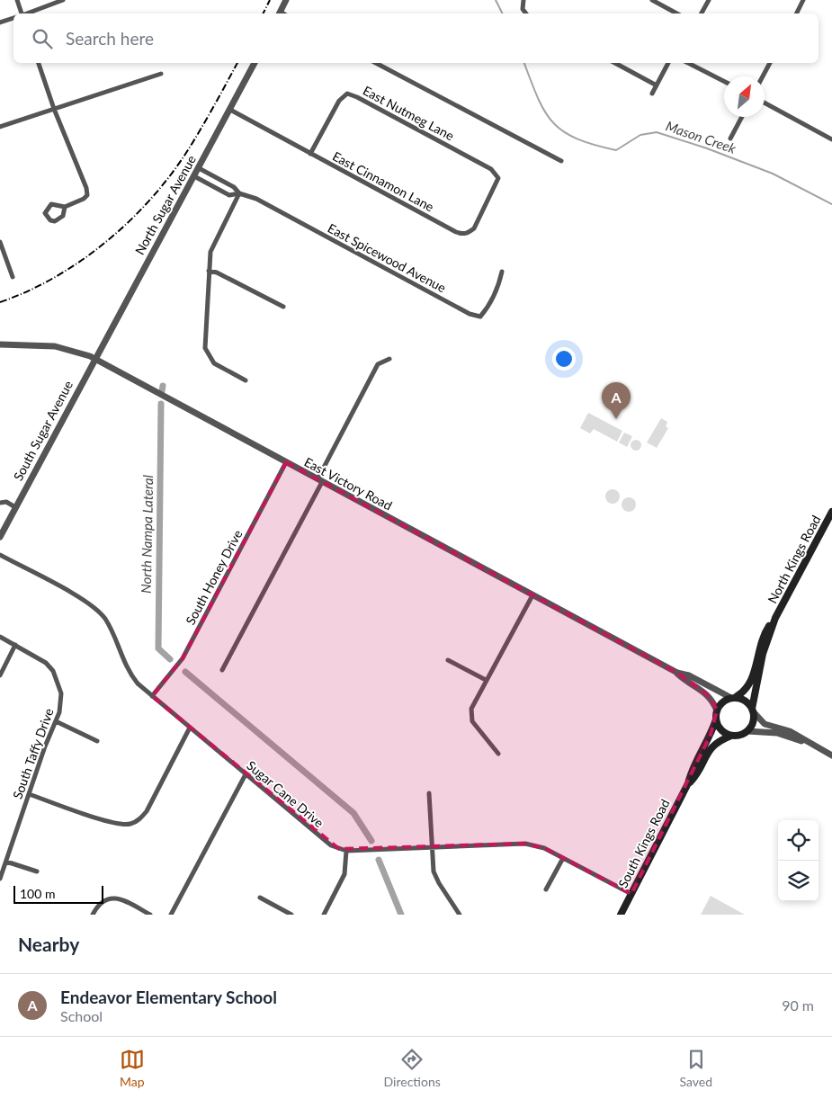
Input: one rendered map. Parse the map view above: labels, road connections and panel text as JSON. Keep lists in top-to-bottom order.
{
  "streets": {
    "main road": ["North Kings Road", "South Kings Road"],
    "street": [
      "East Nutmeg Lane",
      "East Cinnamon Lane",
      "North Sugar Avenue",
      "East Spicewood Avenue",
      "South Sugar Avenue",
      "East Victory Road",
      "South Honey Drive",
      "South Taffy Drive",
      "Sugar Cane Drive"
    ]
  },
  "crossings": [
    ["East Nutmeg Lane", "East Cinnamon Lane"],
    ["East Cinnamon Lane", "North Sugar Avenue"],
    ["North Sugar Avenue", "East Spicewood Avenue"],
    ["North Sugar Avenue", "South Sugar Avenue"],
    ["North Sugar Avenue", "East Victory Road"],
    ["South Sugar Avenue", "East Victory Road"],
    ["East Victory Road", "North Kings Road"],
    ["East Victory Road", "South Honey Drive"],
    ["East Victory Road", "South Kings Road"],
    ["North Kings Road", "South Kings Road"],
    ["South Honey Drive", "Sugar Cane Drive"],
    ["Sugar Cane Drive", "South Kings Road"]
  ],
  "water": ["Mason Creek", "North Nampa Lateral"],
  "scale_bar": "100 m",
  "north": "top right",
  "page": {
    "search": "Search here",
    "pins": "A",
    "scale": "100 m",
    "heading": "Nearby",
    "list": [
      {
        "mark": "A",
        "name": "Endeavor Elementary School",
        "note": "School",
        "value": "90 m"
      }
    ],
    "nav": ["Map", "Directions", "Saved"]
  }
}
